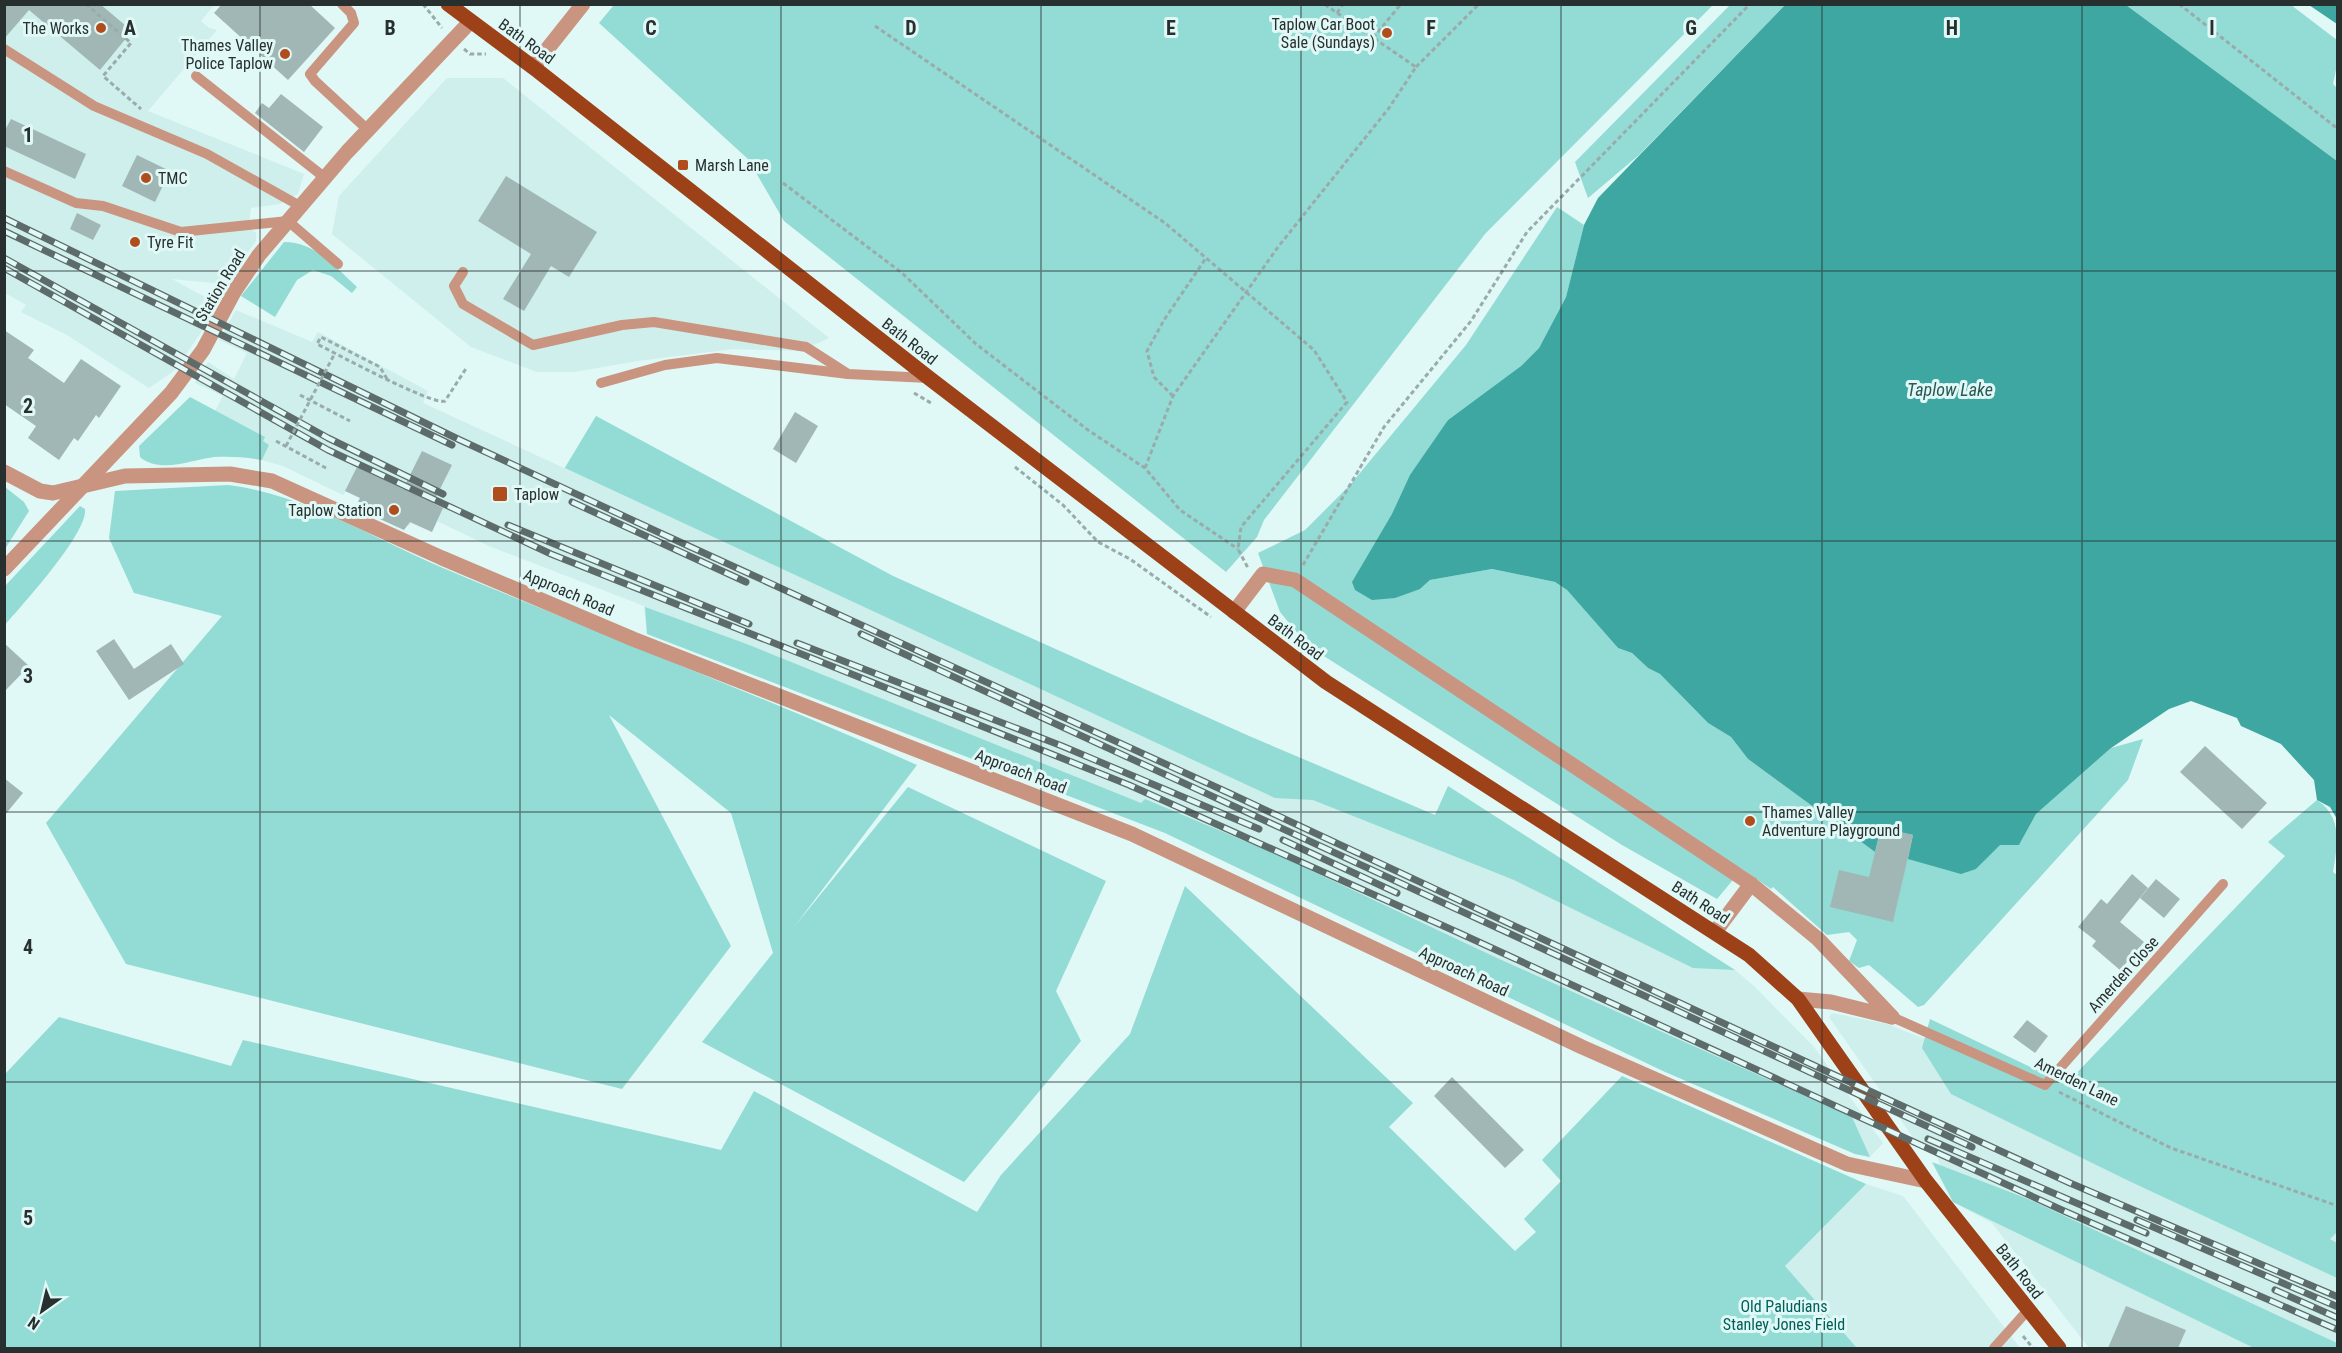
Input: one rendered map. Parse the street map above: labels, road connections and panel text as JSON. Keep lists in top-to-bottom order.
{
  "streets": {
    "main road": ["Bath Road"],
    "street": ["Station Road", "Approach Road", "Amerden Lane"],
    "lane": ["Amerden Close"]
  },
  "crossings": [
    ["Bath Road", "Station Road"],
    ["Bath Road", "Approach Road"],
    ["Bath Road", "Amerden Lane"],
    ["Station Road", "Approach Road"],
    ["Amerden Close", "Amerden Lane"]
  ],
  "water": ["Taplow Lake"],
  "parks": ["Old Paludians Stanley Jones Field"],
  "places": {
    "other": [
      "The Works",
      "Taplow Car Boot Sale (Sundays)",
      "Thames Valley Police Taplow",
      "TMC",
      "Tyre Fit",
      "Taplow Station",
      "Thames Valley Adventure Playground"
    ],
    "transit": ["Marsh Lane", "Taplow"]
  },
  "north": "bottom left",
  "grid": {
    "columns": [
      "A",
      "B",
      "C",
      "D",
      "E",
      "F",
      "G",
      "H",
      "I"
    ],
    "rows": [
      "1",
      "2",
      "3",
      "4",
      "5"
    ]
  }
}
